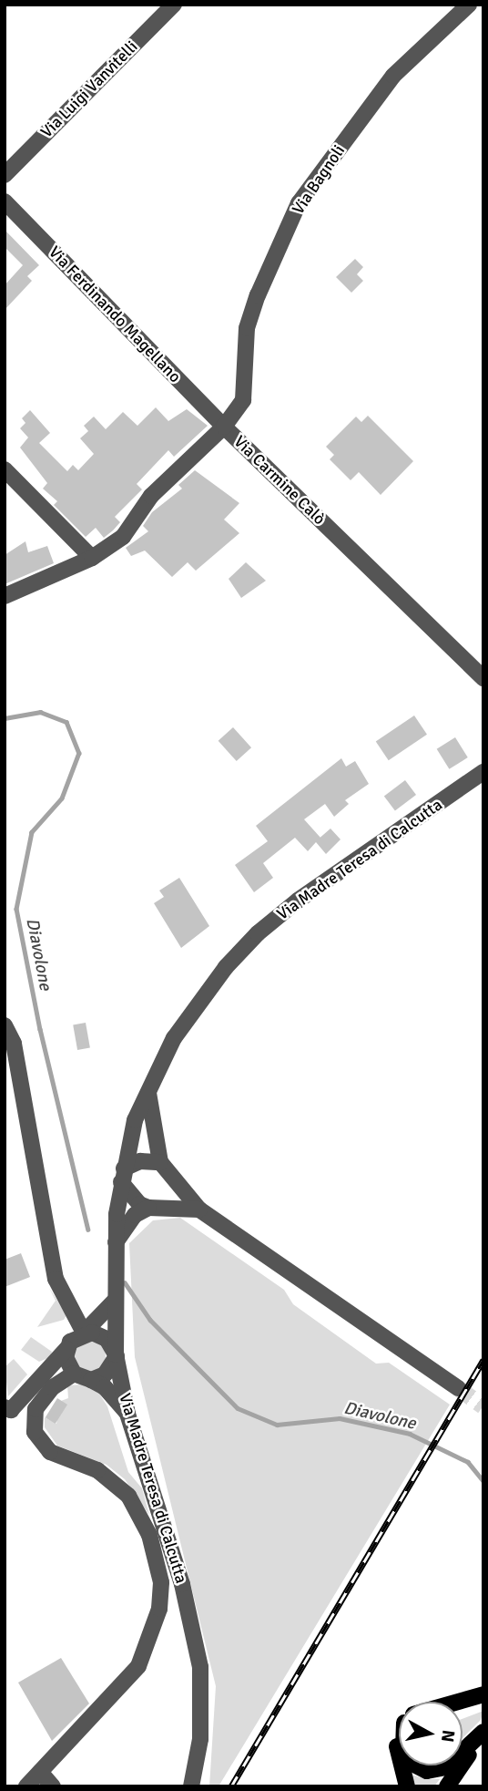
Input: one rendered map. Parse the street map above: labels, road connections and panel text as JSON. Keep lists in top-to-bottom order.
{
  "streets": {
    "street": [
      "Via Luigi Vanvitelli",
      "Via Bagnoli",
      "Via Ferdinando Magellano",
      "Via Carmine Calò",
      "Via Madre Teresa di Calcutta"
    ]
  },
  "crossings": [
    ["Via Bagnoli", "Via Ferdinando Magellano"],
    ["Via Bagnoli", "Via Carmine Calò"],
    ["Via Ferdinando Magellano", "Via Carmine Calò"]
  ],
  "water": ["Diavolone"],
  "north": "right"
}
